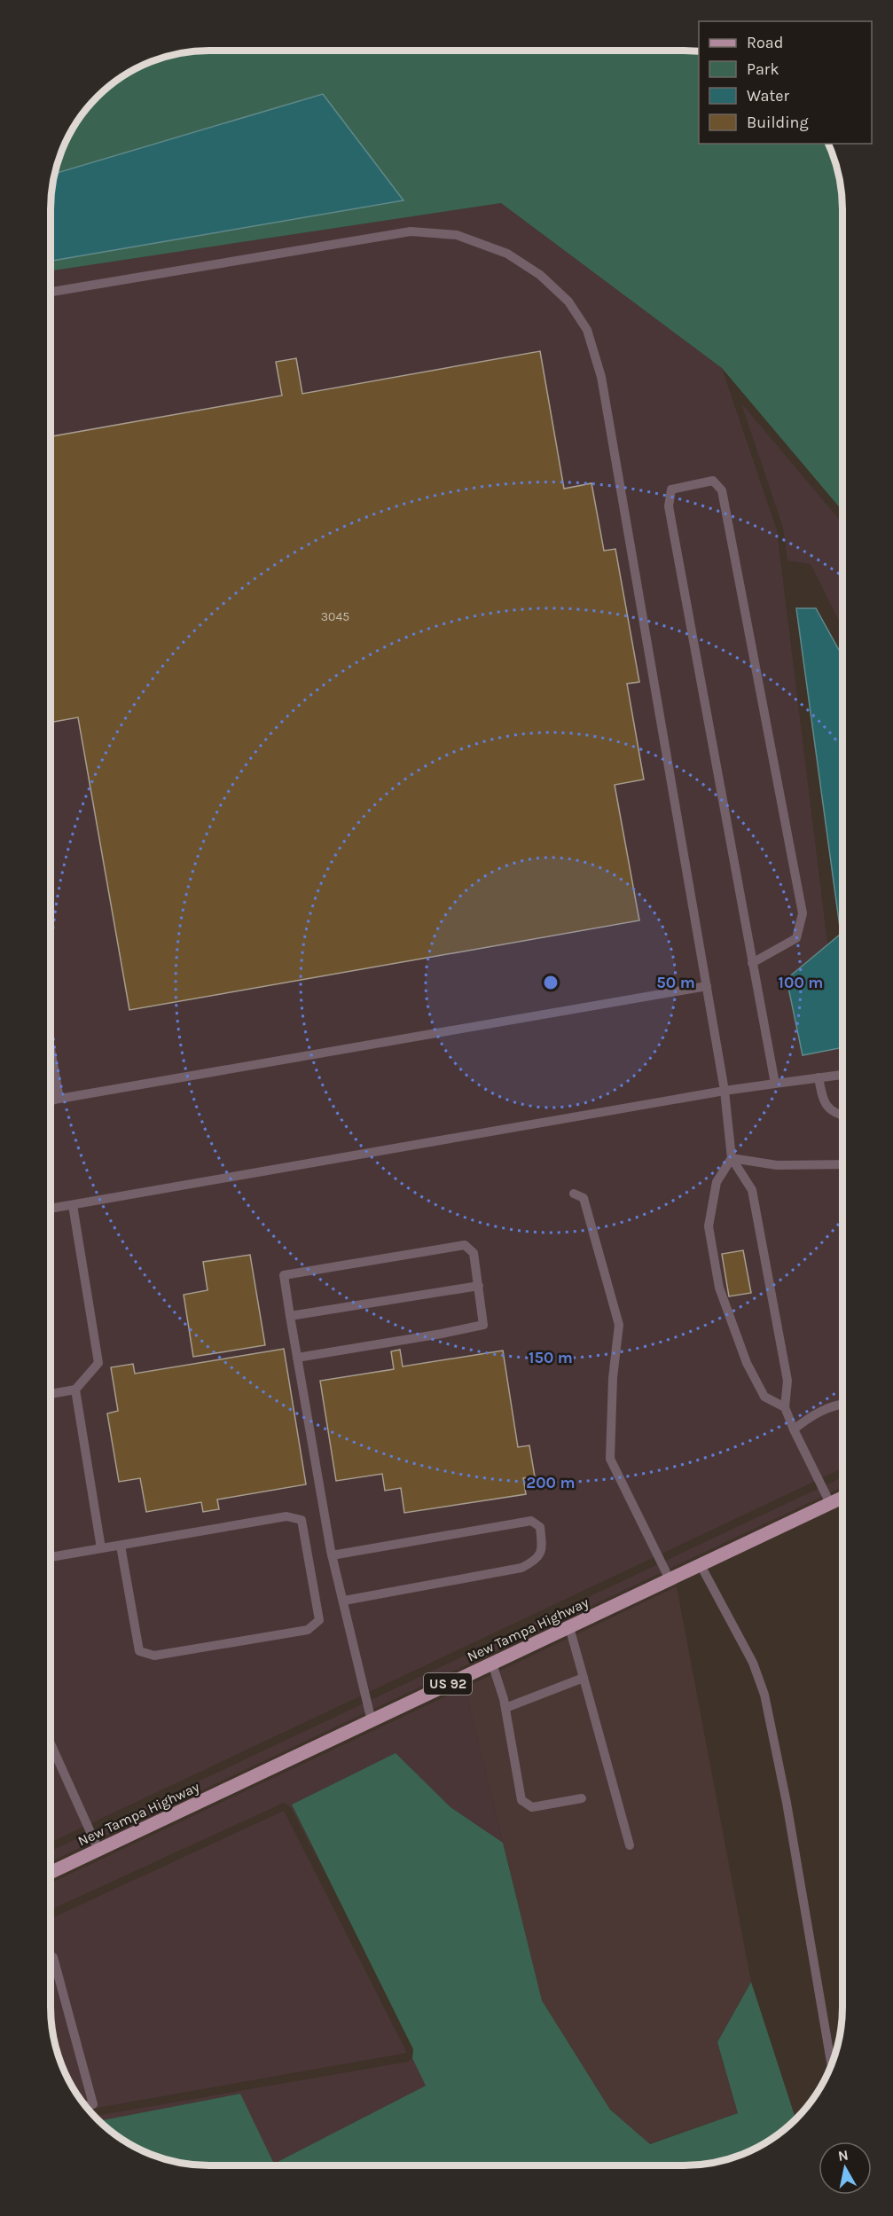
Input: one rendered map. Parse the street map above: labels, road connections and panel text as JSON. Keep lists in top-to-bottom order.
{
  "streets": {
    "main road": ["New Tampa Highway", "US 92"]
  },
  "house_numbers": ["3045"],
  "legend": [
    "Road",
    "Park",
    "Water",
    "Building"
  ],
  "north": "top",
  "rings": [
    "50 m",
    "100 m",
    "150 m",
    "200 m"
  ]
}
